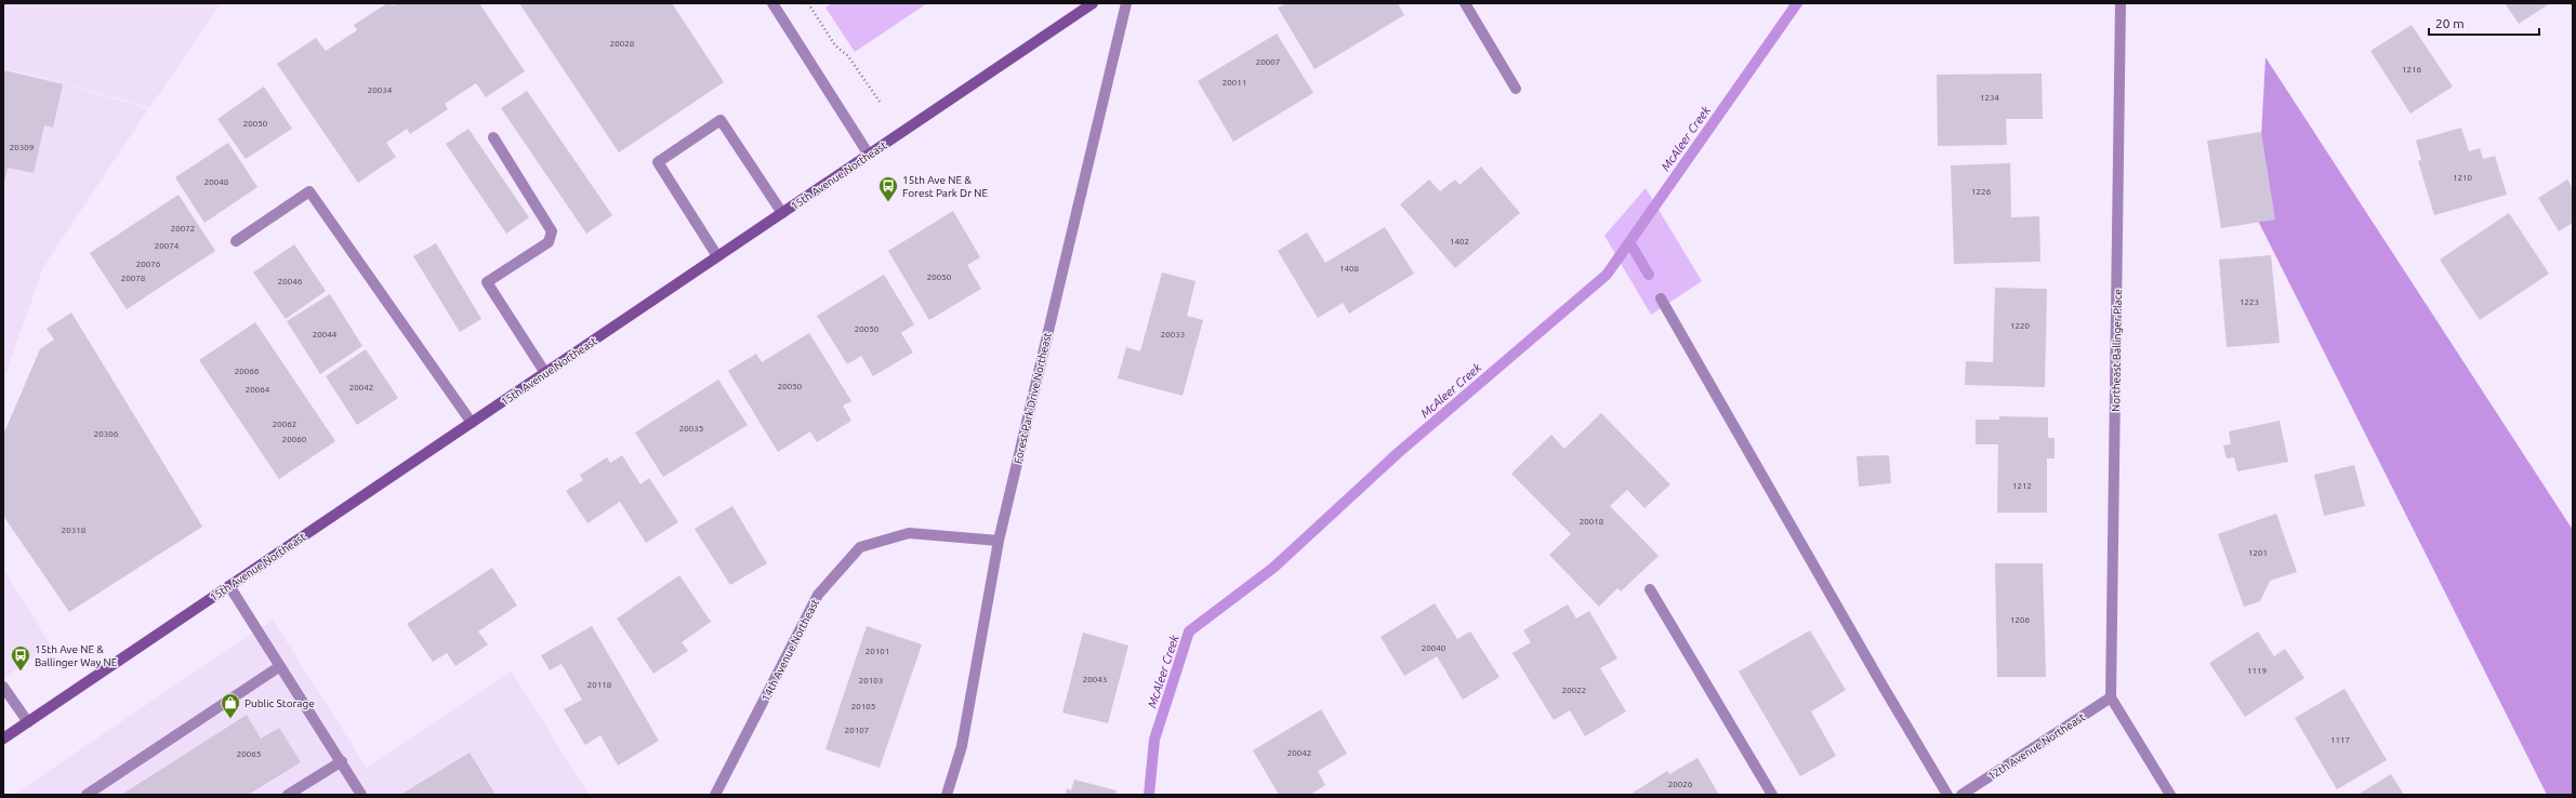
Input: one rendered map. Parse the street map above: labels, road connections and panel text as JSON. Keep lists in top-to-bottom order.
{
  "streets": {
    "main road": ["15th Avenue Northeast"],
    "street": [
      "Northeast Ballinger Place",
      "Forest Park Drive Northeast",
      "14th Avenue Northeast",
      "12th Avenue Northeast"
    ]
  },
  "crossings": [
    ["Northeast Ballinger Place", "12th Avenue Northeast"],
    ["Forest Park Drive Northeast", "14th Avenue Northeast"]
  ],
  "water": ["McAleer Creek"],
  "places": {
    "bus stop": ["15th Ave NE & Forest Park Dr NE", "15th Ave NE & Ballinger Way NE"],
    "shop": ["Public Storage"]
  },
  "house_numbers": [
    "20028",
    "20007",
    "1216",
    "20011",
    "20034",
    "1234",
    "20050",
    "20309",
    "1210",
    "20048",
    "1226",
    "20072",
    "1402",
    "20074",
    "20076",
    "1408",
    "20050",
    "20078",
    "20046",
    "1223",
    "1220",
    "20050",
    "20044",
    "20033",
    "20066",
    "20050",
    "20042",
    "20064",
    "20062",
    "20035",
    "20306",
    "20060",
    "1212",
    "20018",
    "20318",
    "1201",
    "1206",
    "20040",
    "20101",
    "1119",
    "20043",
    "20103",
    "20118",
    "20022",
    "20105",
    "20107",
    "1117",
    "20042",
    "20065",
    "20026"
  ],
  "scale_bar": "20 m"
}
